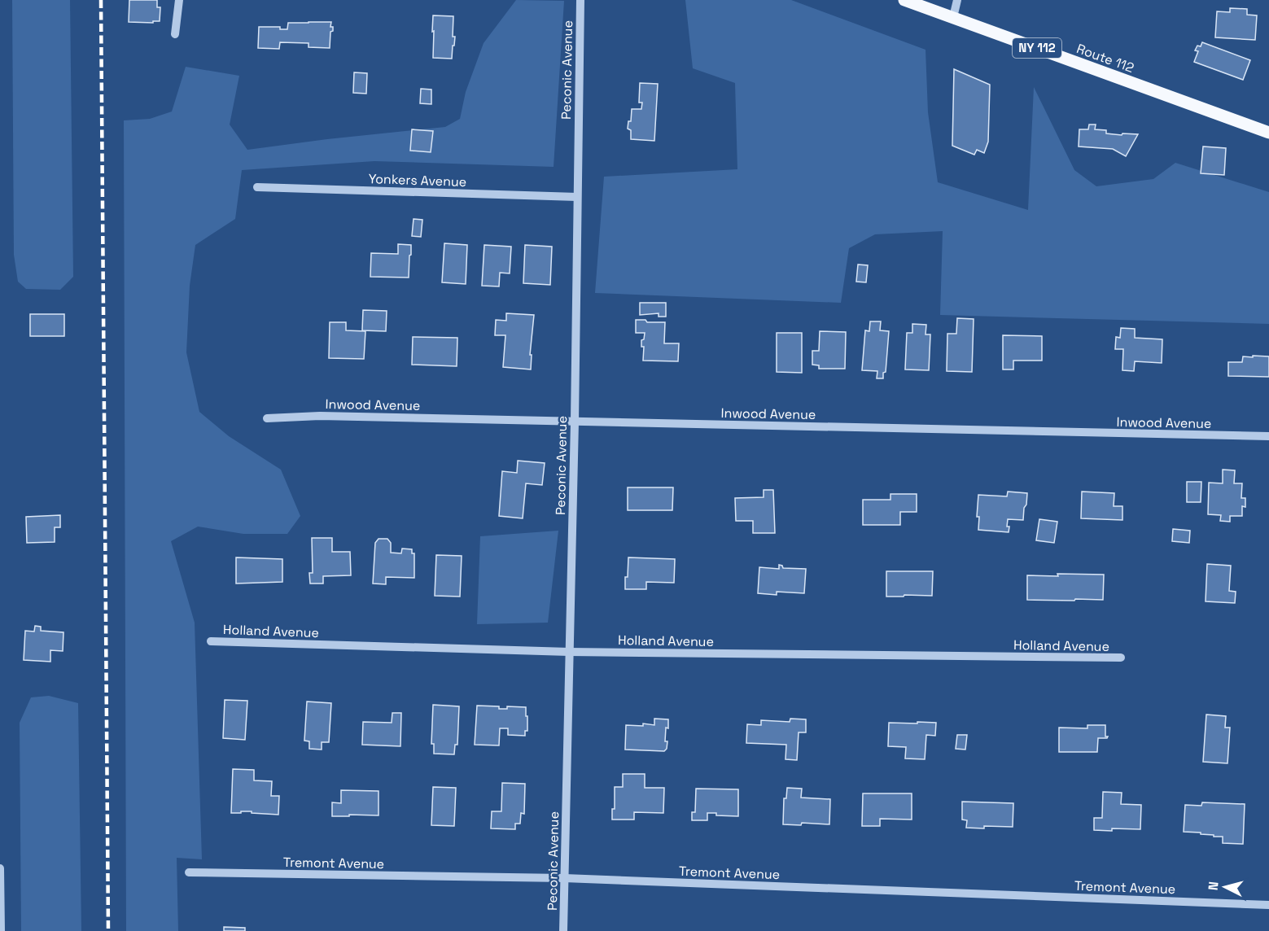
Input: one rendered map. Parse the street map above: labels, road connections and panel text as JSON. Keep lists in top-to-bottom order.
{
  "streets": {
    "main road": ["NY 112", "Route 112"],
    "street": [
      "Peconic Avenue",
      "Yonkers Avenue",
      "Inwood Avenue",
      "Holland Avenue",
      "Tremont Avenue"
    ]
  },
  "crossings": [
    ["Peconic Avenue", "Yonkers Avenue"],
    ["Peconic Avenue", "Inwood Avenue"],
    ["Peconic Avenue", "Holland Avenue"],
    ["Peconic Avenue", "Tremont Avenue"]
  ],
  "north": "left"
}
